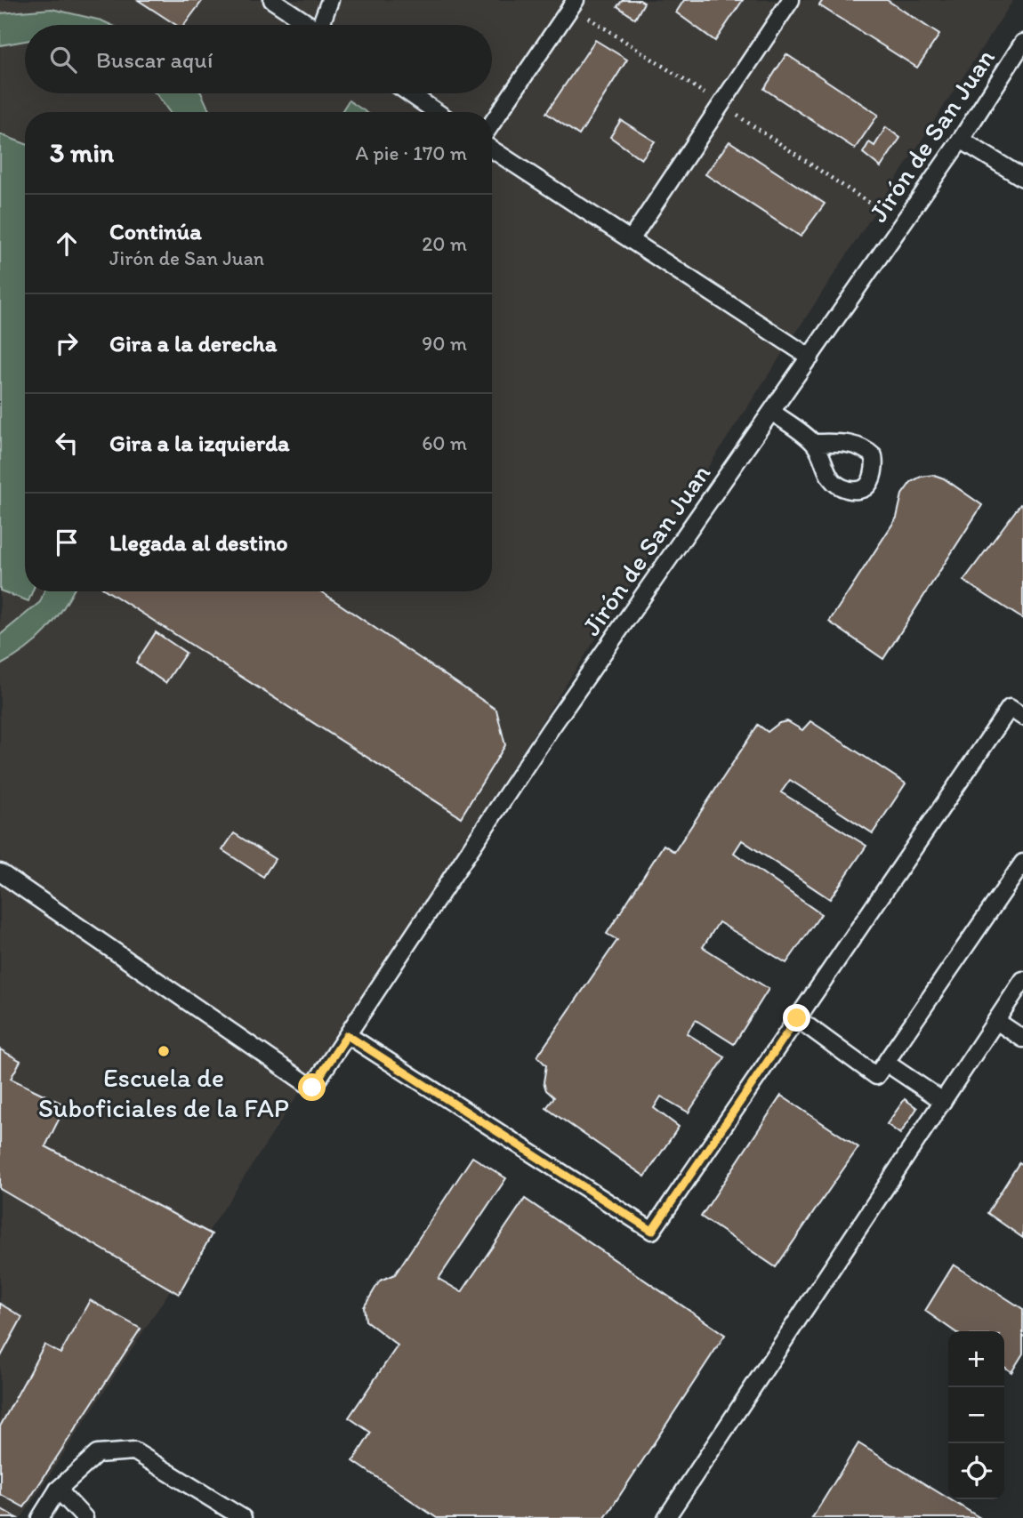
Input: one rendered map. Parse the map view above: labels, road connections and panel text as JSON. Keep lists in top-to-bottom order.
{
  "streets": {
    "lane": ["Jirón de San Juan"]
  },
  "places": ["Escuela de Suboficiales de la FAP"],
  "page": {
    "search": "Buscar aquí",
    "heading": ["3 min", "A pie · 170 m"],
    "list": [
      ["Continúa", "Jirón de San Juan", "20 m"],
      ["Gira a la derecha", "90 m"],
      ["Gira a la izquierda", "60 m"],
      "Llegada al destino"
    ],
    "map_buttons": ["+", "−"]
  }
}
